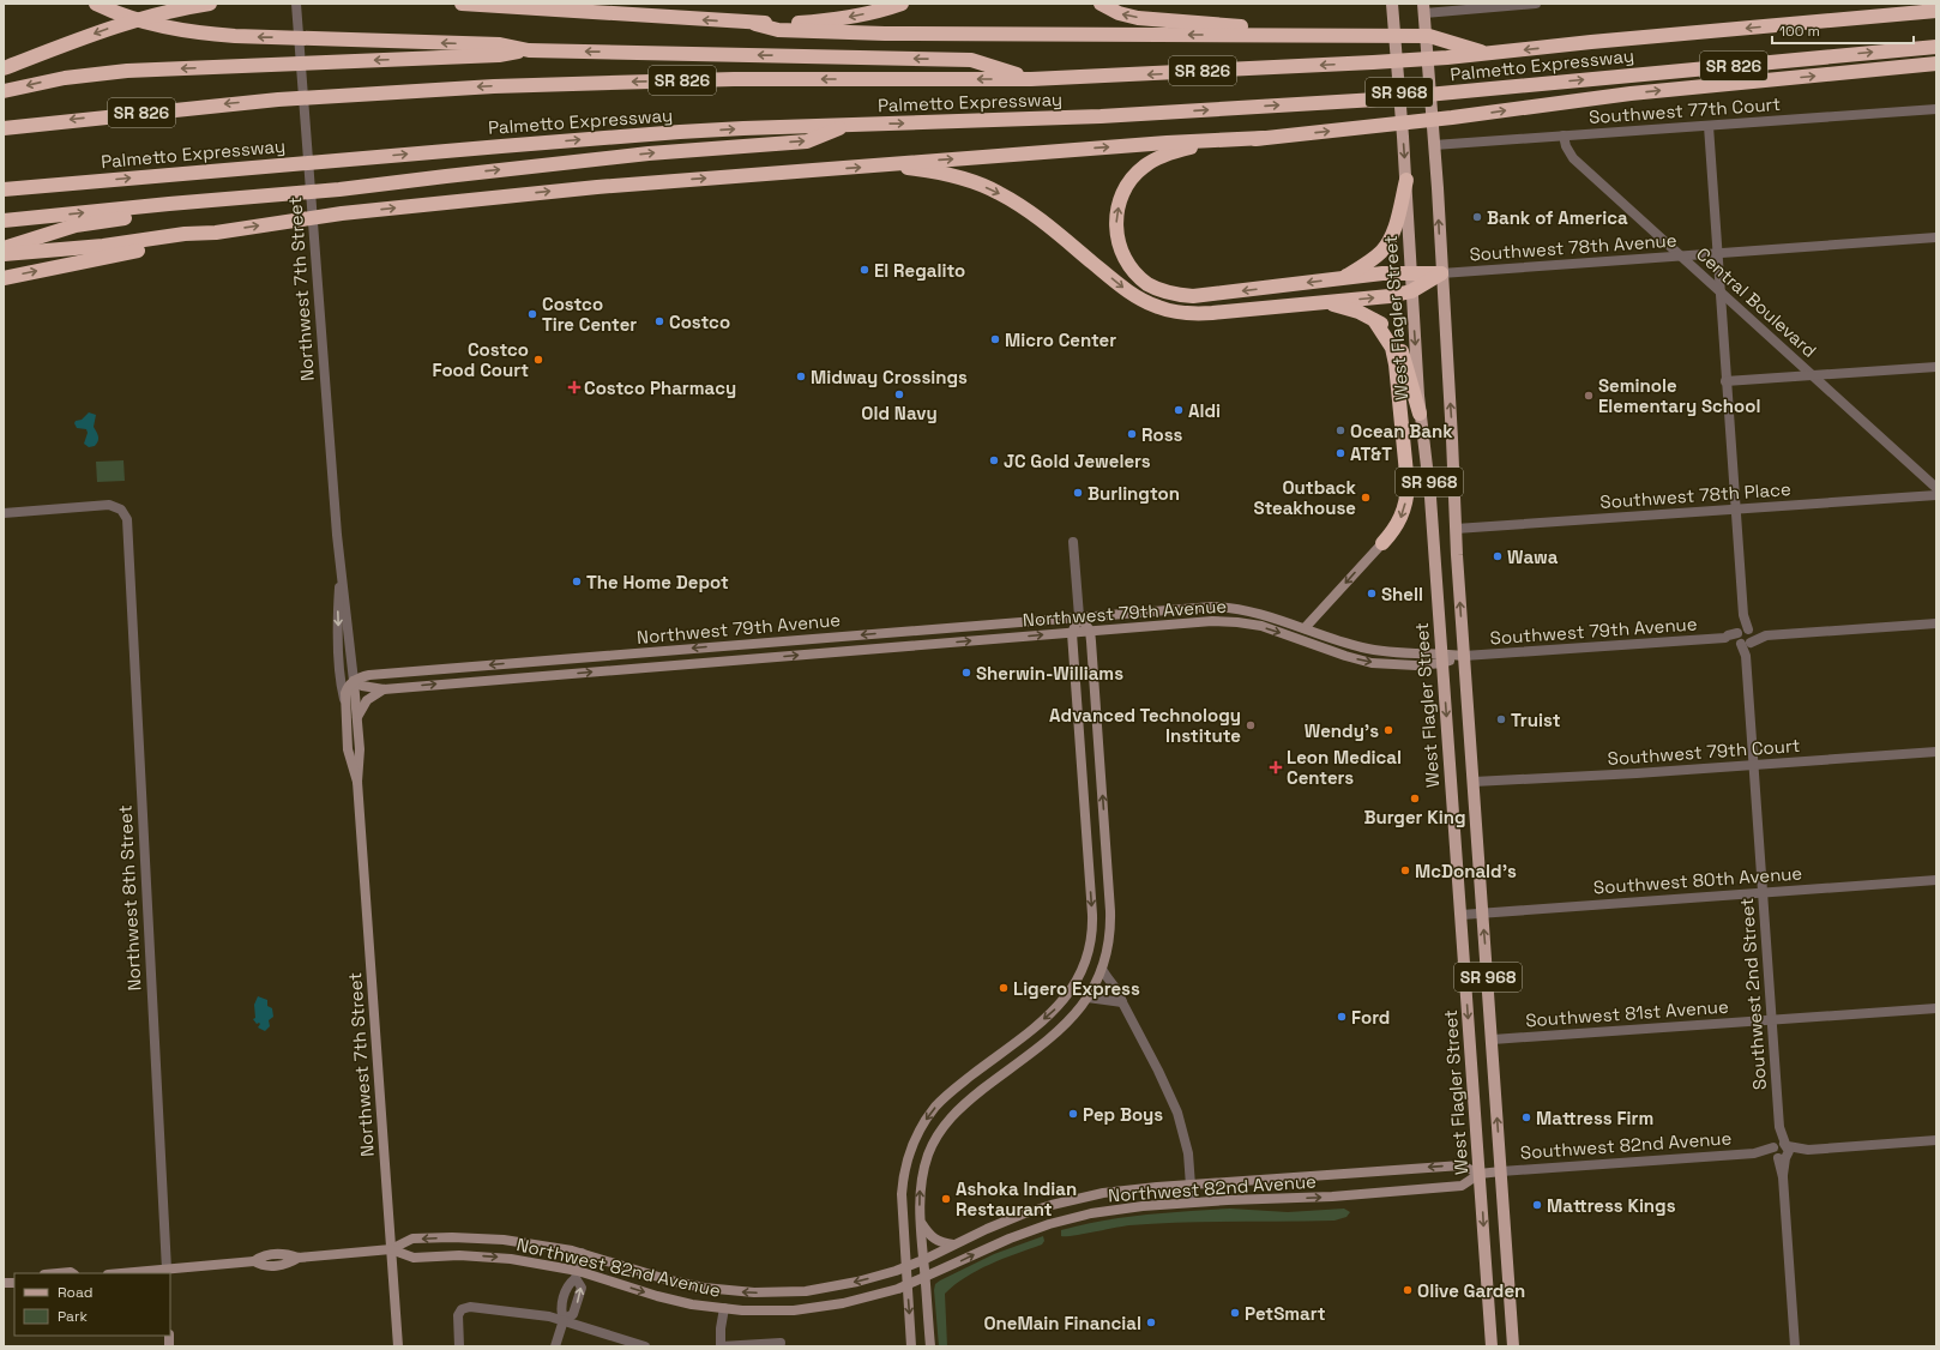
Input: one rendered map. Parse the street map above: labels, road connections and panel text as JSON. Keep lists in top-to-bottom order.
{
  "streets": {
    "highway": ["Palmetto Expressway", "SR 826"],
    "main road": ["SR 968", "West Flagler Street"],
    "street": [
      "Southwest 77th Court",
      "Southwest 78th Avenue",
      "Northwest 7th Street",
      "Central Boulevard",
      "Southwest 78th Place",
      "Northwest 79th Avenue",
      "Southwest 79th Avenue",
      "Southwest 79th Court",
      "Southwest 80th Avenue",
      "Northwest 8th Street",
      "Southwest 2nd Street",
      "Southwest 81st Avenue",
      "Southwest 82nd Avenue",
      "Northwest 82nd Avenue"
    ]
  },
  "crossings": [
    ["SR 968", "Southwest 77th Court"],
    ["SR 968", "Southwest 78th Avenue"],
    ["SR 968", "Southwest 78th Place"],
    ["SR 968", "Northwest 79th Avenue"],
    ["SR 968", "Southwest 79th Avenue"],
    ["SR 968", "Southwest 79th Court"],
    ["SR 968", "Southwest 80th Avenue"],
    ["SR 968", "Southwest 81st Avenue"],
    ["SR 968", "Southwest 82nd Avenue"],
    ["SR 968", "Northwest 82nd Avenue"],
    ["Southwest 77th Court", "Central Boulevard"],
    ["Southwest 77th Court", "Southwest 2nd Street"],
    ["Southwest 78th Avenue", "Central Boulevard"],
    ["Southwest 78th Avenue", "Southwest 2nd Street"],
    ["Northwest 7th Street", "Northwest 79th Avenue"],
    ["Northwest 7th Street", "Northwest 82nd Avenue"],
    ["Central Boulevard", "Southwest 2nd Street"],
    ["West Flagler Street", "Northwest 79th Avenue"],
    ["West Flagler Street", "Southwest 80th Avenue"],
    ["West Flagler Street", "Northwest 82nd Avenue"],
    ["Southwest 78th Place", "Southwest 2nd Street"],
    ["Northwest 79th Avenue", "Southwest 79th Avenue"],
    ["Southwest 79th Avenue", "Southwest 2nd Street"],
    ["Southwest 79th Court", "Southwest 2nd Street"],
    ["Southwest 80th Avenue", "Southwest 2nd Street"],
    ["Northwest 8th Street", "Northwest 82nd Avenue"],
    ["Southwest 2nd Street", "Southwest 81st Avenue"],
    ["Southwest 2nd Street", "Southwest 82nd Avenue"],
    ["Southwest 82nd Avenue", "Northwest 82nd Avenue"]
  ],
  "places": {
    "other": [
      "Bank of America",
      "El Regalito",
      "Costco Tire Center",
      "Costco",
      "Micro Center",
      "Costco Food Court",
      "Midway Crossings",
      "Old Navy",
      "Seminole Elementary School",
      "Aldi",
      "Ocean Bank",
      "Ross",
      "AT&T",
      "JC Gold Jewelers",
      "Burlington",
      "Outback Steakhouse",
      "Wawa",
      "The Home Depot",
      "Shell",
      "Sherwin-Williams",
      "Truist",
      "Advanced Technology Institute",
      "Wendy's",
      "Burger King",
      "McDonald's",
      "Ligero Express",
      "Ford",
      "Pep Boys",
      "Mattress Firm",
      "Ashoka Indian Restaurant",
      "Mattress Kings",
      "Olive Garden",
      "PetSmart",
      "OneMain Financial"
    ],
    "health": ["Costco Pharmacy", "Leon Medical Centers"]
  },
  "legend": ["Road", "Park"],
  "scale_bar": "100 m"
}
